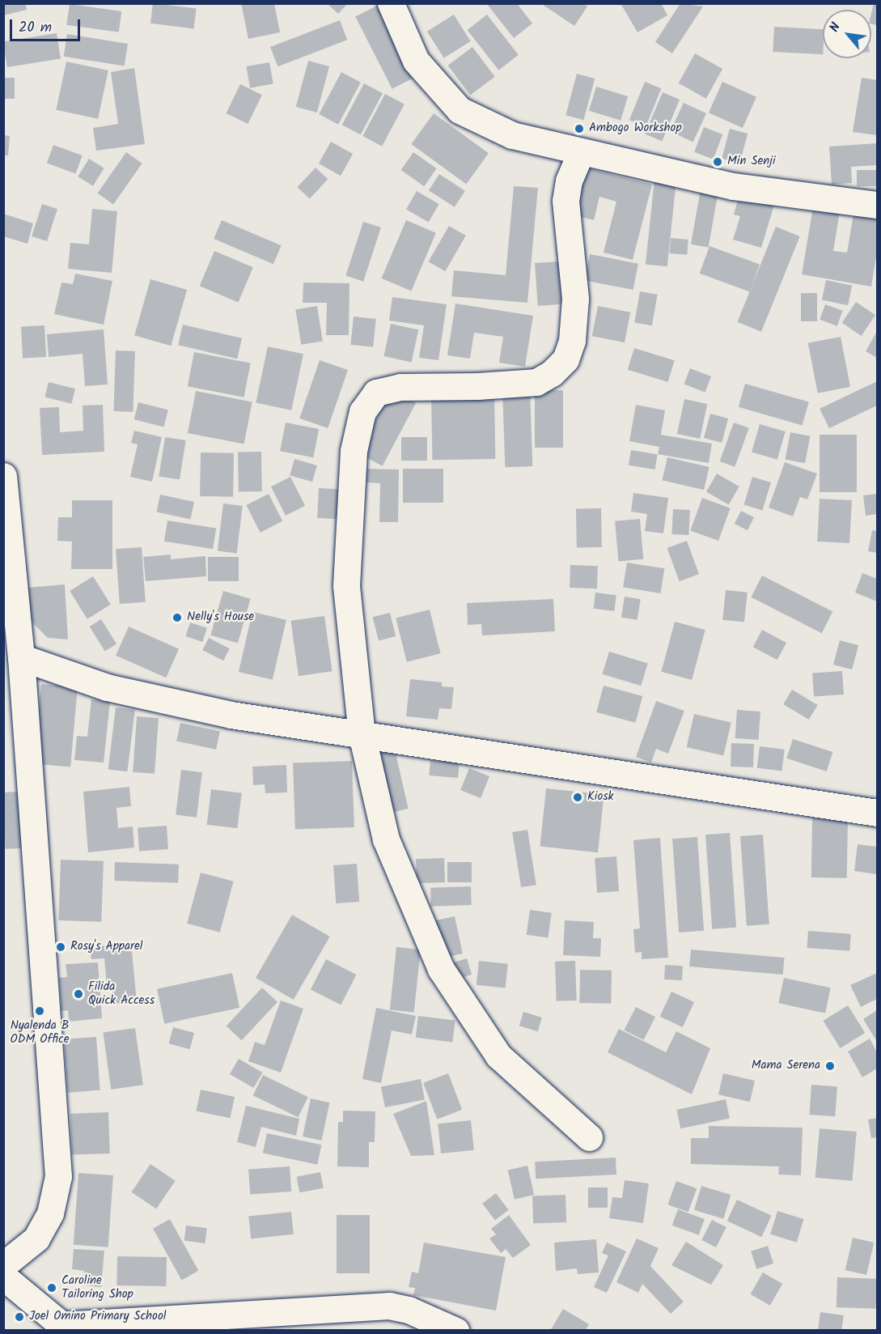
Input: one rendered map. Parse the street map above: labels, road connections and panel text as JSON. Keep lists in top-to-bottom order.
{
  "places": [
    "Ambogo Workshop",
    "Min Senji",
    "Nelly's House",
    "Kiosk",
    "Rosy's Apparel",
    "Filida Quick Access",
    "Nyalenda B ODM Office",
    "Mama Serena",
    "Caroline Tailoring Shop",
    "Joel Omino Primary School"
  ],
  "scale_bar": "20 m",
  "north": "top left"
}
